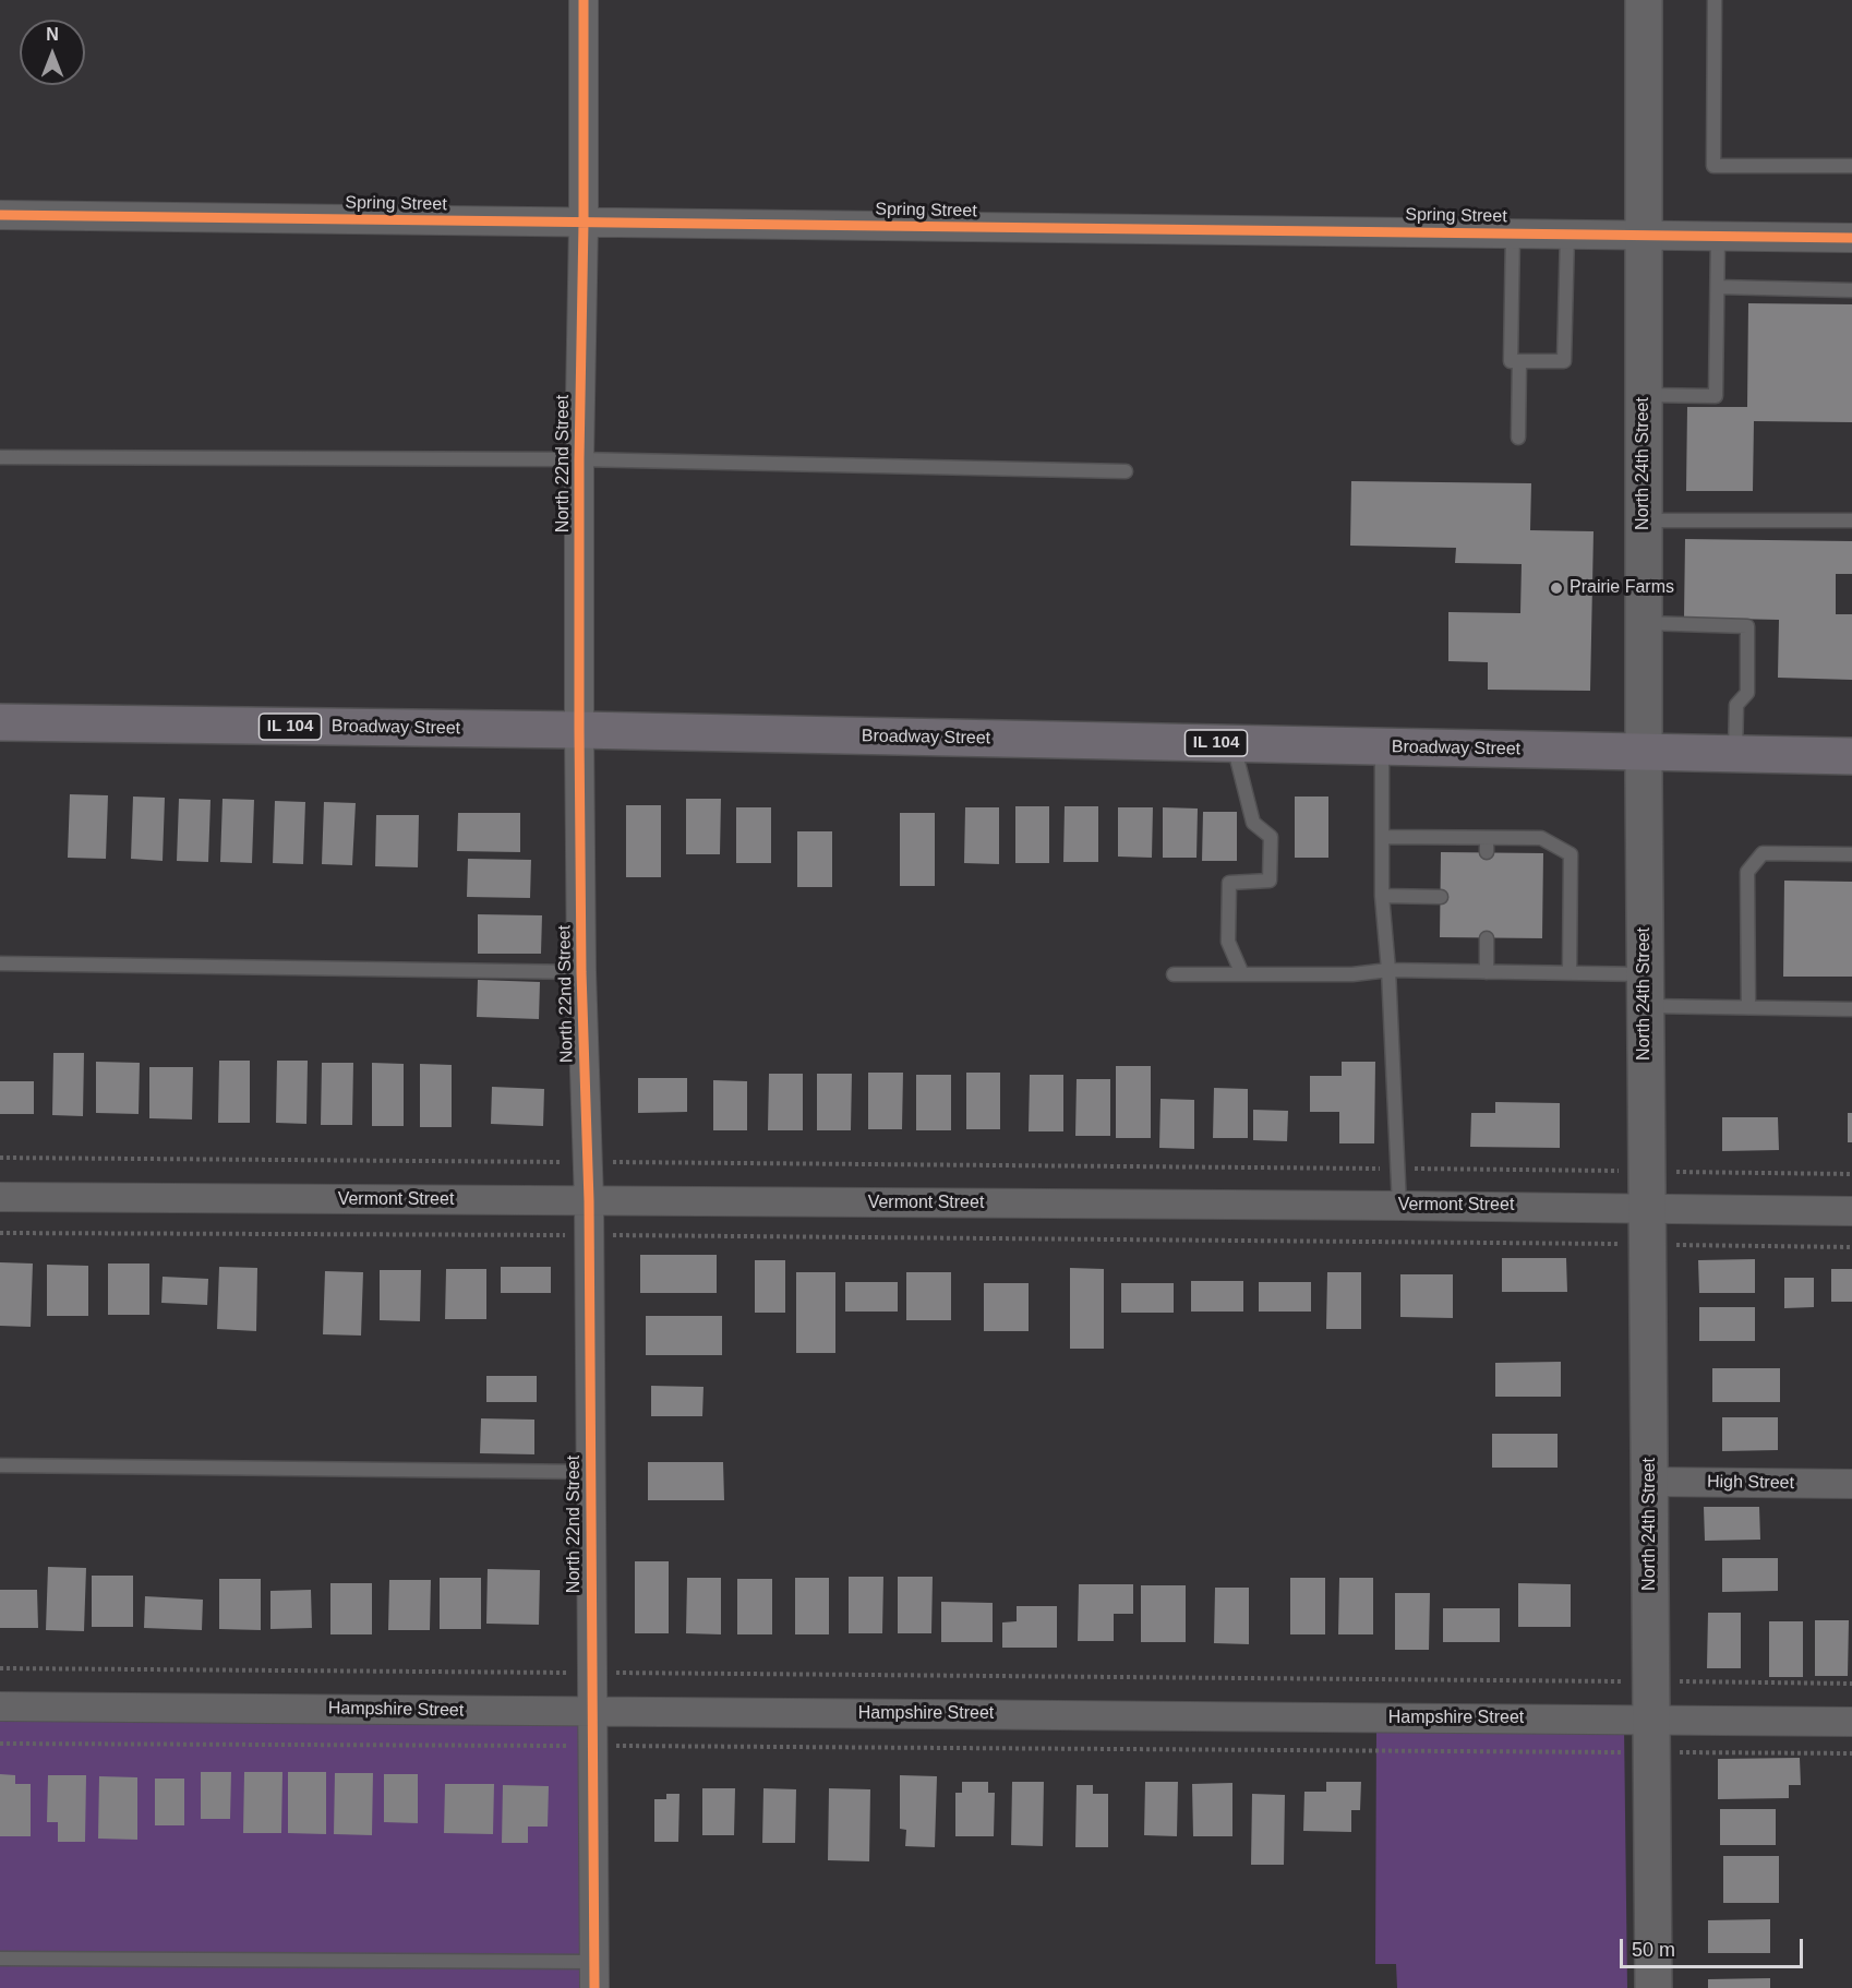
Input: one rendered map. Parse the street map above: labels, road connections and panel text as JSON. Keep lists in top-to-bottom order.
{
  "streets": {
    "main road": ["North 24th Street", "IL 104", "Broadway Street"],
    "street": [
      "Spring Street",
      "North 22nd Street",
      "Vermont Street",
      "High Street",
      "Hampshire Street"
    ]
  },
  "crossings": [
    ["Spring Street", "North 22nd Street"],
    ["Spring Street", "North 24th Street"],
    ["North 22nd Street", "Broadway Street"],
    ["North 22nd Street", "Vermont Street"],
    ["North 22nd Street", "Hampshire Street"],
    ["North 24th Street", "Broadway Street"],
    ["North 24th Street", "Vermont Street"],
    ["North 24th Street", "High Street"],
    ["North 24th Street", "Hampshire Street"]
  ],
  "places": ["Prairie Farms"],
  "scale_bar": "50 m",
  "north": "top"
}
